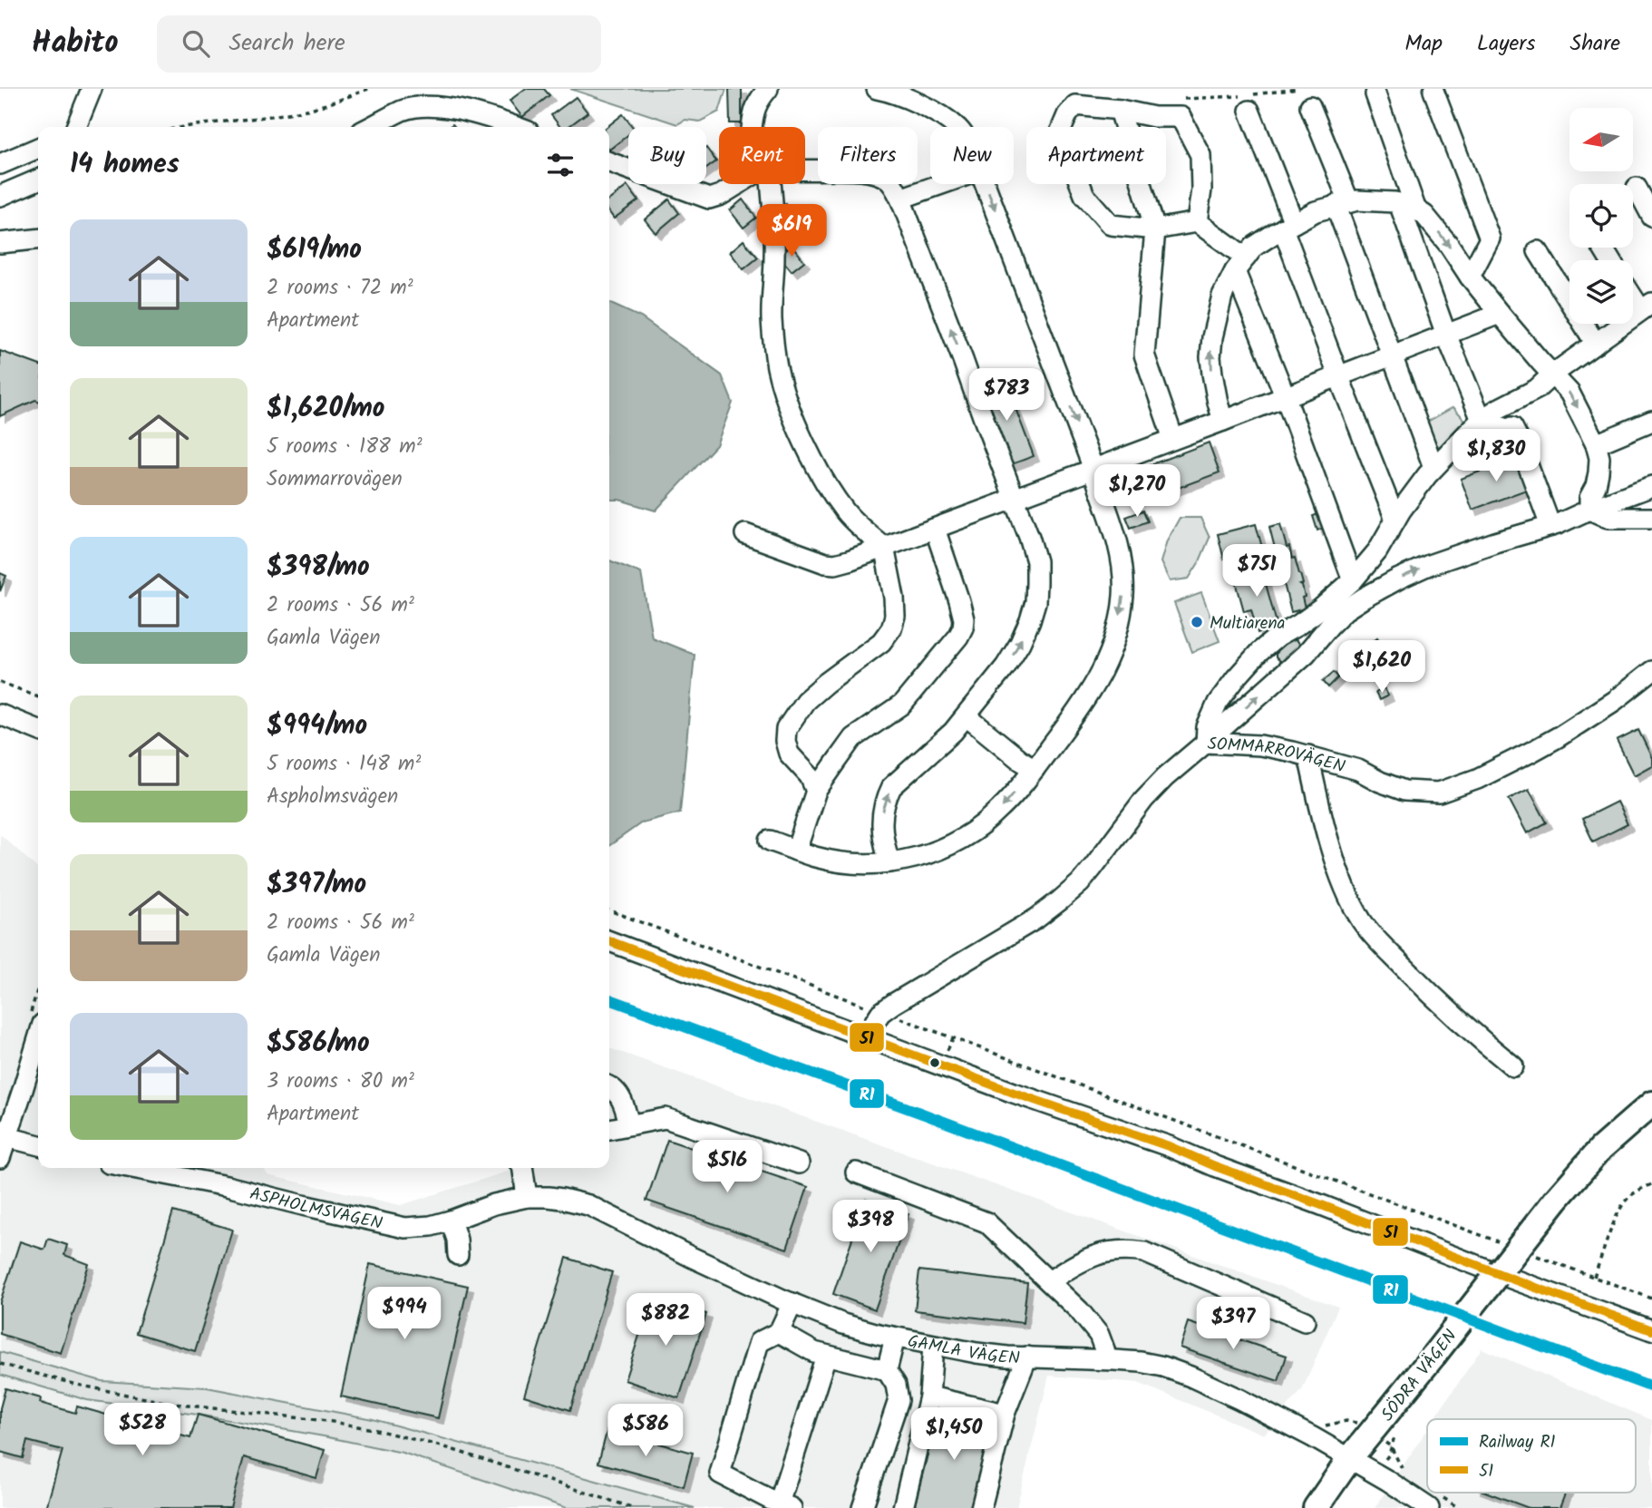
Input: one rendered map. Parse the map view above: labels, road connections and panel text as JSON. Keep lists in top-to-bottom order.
{
  "streets": {
    "main road": ["SÖDRA VÄGEN"],
    "street": ["SOMMARROVÄGEN", "ASPHOLMSVÄGEN", "GAMLA VÄGEN"]
  },
  "crossings": [
    ["ASPHOLMSVÄGEN", "GAMLA VÄGEN"],
    ["GAMLA VÄGEN", "SÖDRA VÄGEN"]
  ],
  "places": ["Multiarena"],
  "lines": ["transit line 51", "rail line R1"],
  "legend": ["Railway R1", "51"],
  "north": "left",
  "page": {
    "header": "Habito",
    "search": "Search here",
    "nav": ["Map", "Layers", "Share"],
    "chip": [
      "Buy",
      "Rent",
      "Filters",
      "New",
      "Apartment"
    ],
    "heading": "14 homes",
    "list": [
      {
        "name": "$619/mo",
        "note": "2 rooms · 72 m² · Apartment"
      },
      {
        "name": "$1,620/mo",
        "note": "5 rooms · 188 m² · Sommarrovägen"
      },
      {
        "name": "$398/mo",
        "note": "2 rooms · 56 m² · Gamla Vägen"
      },
      {
        "name": "$994/mo",
        "note": "5 rooms · 148 m² · Aspholmsvägen"
      },
      {
        "name": "$397/mo",
        "note": "2 rooms · 56 m² · Gamla Vägen"
      },
      {
        "name": "$586/mo",
        "note": "3 rooms · 80 m² · Apartment"
      }
    ],
    "price": [
      "$619",
      "$783",
      "$1,830",
      "$1,270",
      "$751",
      "$1,620",
      "$516",
      "$398",
      "$994",
      "$882",
      "$397",
      "$528",
      "$586",
      "$1,450"
    ]
  }
}
